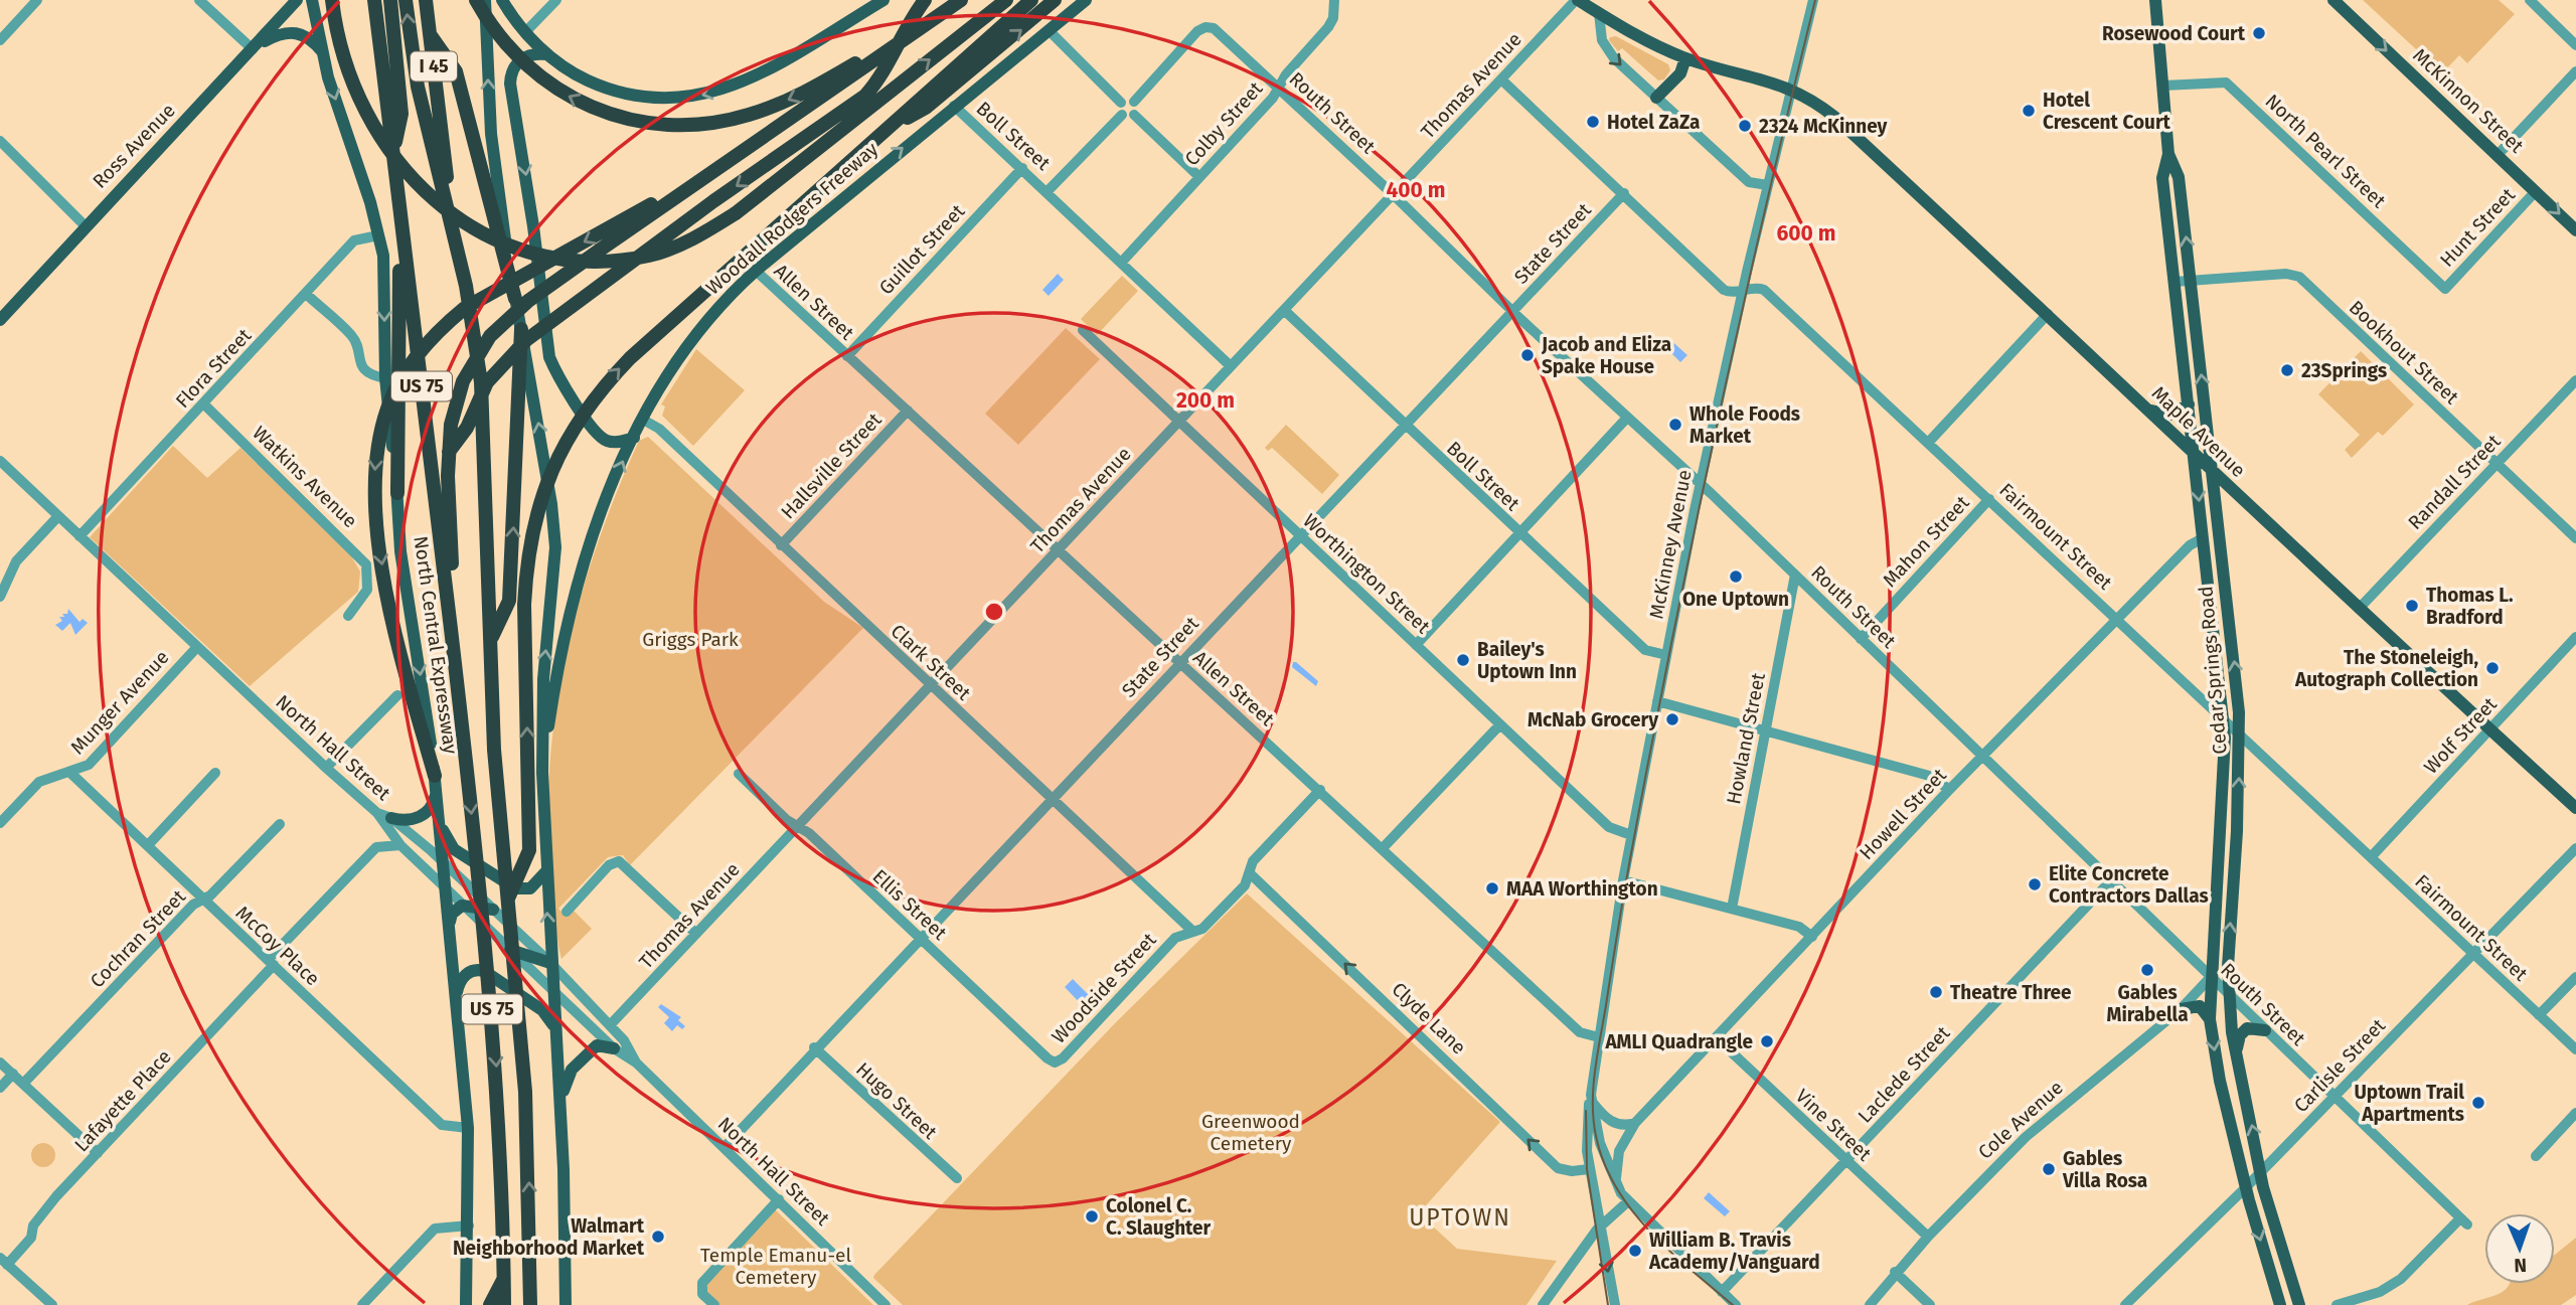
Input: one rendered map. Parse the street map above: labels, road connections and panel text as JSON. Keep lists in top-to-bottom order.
{
  "streets": {
    "highway": ["I 45", "US 75", "North Central Expressway"],
    "main road": [
      "McKinnon Street",
      "Ross Avenue",
      "Woodall Rodgers Freeway",
      "Maple Avenue",
      "Cedar Springs Road"
    ],
    "street": [
      "Thomas Avenue",
      "Routh Street",
      "Colby Street",
      "Boll Street",
      "North Pearl Street",
      "Hunt Street",
      "State Street",
      "Guillot Street",
      "Allen Street",
      "Bookhout Street",
      "Flora Street",
      "Hallsville Street",
      "Watkins Avenue",
      "Randall Street",
      "Fairmount Street",
      "Mahon Street",
      "McKinney Avenue",
      "Worthington Street",
      "Clark Street",
      "Munger Avenue",
      "Wolf Street",
      "Howland Street",
      "North Hall Street",
      "Howell Street",
      "Ellis Street",
      "Cochran Street",
      "McCoy Place",
      "Woodside Street",
      "Clyde Lane",
      "Carlisle Street",
      "Laclede Street",
      "Lafayette Place",
      "Hugo Street",
      "Cole Avenue",
      "Vine Street"
    ]
  },
  "crossings": [
    ["I 45", "US 75"],
    ["Thomas Avenue", "Routh Street"],
    ["Thomas Avenue", "Boll Street"],
    ["Thomas Avenue", "Allen Street"],
    ["Thomas Avenue", "Maple Avenue"],
    ["Thomas Avenue", "Fairmount Street"],
    ["Thomas Avenue", "Worthington Street"],
    ["Thomas Avenue", "Clark Street"],
    ["Thomas Avenue", "North Hall Street"],
    ["Thomas Avenue", "Ellis Street"],
    ["McKinnon Street", "Hunt Street"],
    ["Routh Street", "Colby Street"],
    ["Routh Street", "State Street"],
    ["Routh Street", "Mahon Street"],
    ["Routh Street", "McKinney Avenue"],
    ["Routh Street", "Cedar Springs Road"],
    ["Routh Street", "Howland Street"],
    ["Routh Street", "Howell Street"],
    ["Routh Street", "Carlisle Street"],
    ["Routh Street", "Laclede Street"],
    ["Routh Street", "Cole Avenue"],
    ["Colby Street", "Boll Street"],
    ["Boll Street", "Woodall Rodgers Freeway"],
    ["Boll Street", "State Street"],
    ["Boll Street", "Guillot Street"],
    ["Boll Street", "McKinney Avenue"],
    ["North Pearl Street", "Hunt Street"],
    ["North Pearl Street", "Cedar Springs Road"],
    ["Woodall Rodgers Freeway", "Allen Street"],
    ["Woodall Rodgers Freeway", "Clark Street"],
    ["State Street", "Allen Street"],
    ["State Street", "Fairmount Street"],
    ["State Street", "Worthington Street"],
    ["State Street", "Clark Street"],
    ["State Street", "North Hall Street"],
    ["State Street", "Ellis Street"],
    ["State Street", "Hugo Street"],
    ["Guillot Street", "Allen Street"],
    ["Allen Street", "Hallsville Street"],
    ["Allen Street", "McKinney Avenue"],
    ["Allen Street", "Woodside Street"],
    ["Bookhout Street", "Randall Street"],
    ["Bookhout Street", "Cedar Springs Road"],
    ["Flora Street", "Watkins Avenue"],
    ["Flora Street", "North Central Expressway"],
    ["Flora Street", "North Hall Street"],
    ["US 75", "North Central Expressway"],
    ["Maple Avenue", "Randall Street"],
    ["Maple Avenue", "McKinney Avenue"],
    ["Maple Avenue", "Cedar Springs Road"],
    ["Maple Avenue", "Wolf Street"],
    ["Hallsville Street", "Clark Street"],
    ["Fairmount Street", "Mahon Street"],
    ["Fairmount Street", "McKinney Avenue"],
    ["Fairmount Street", "Cedar Springs Road"],
    ["Fairmount Street", "Wolf Street"],
    ["Fairmount Street", "Howell Street"],
    ["Fairmount Street", "Carlisle Street"],
    ["McKinney Avenue", "Worthington Street"],
    ["McKinney Avenue", "Howell Street"],
    ["McKinney Avenue", "Clyde Lane"],
    ["North Central Expressway", "North Hall Street"],
    ["North Central Expressway", "McCoy Place"],
    ["Clark Street", "Woodside Street"],
    ["Cedar Springs Road", "Howell Street"],
    ["Cedar Springs Road", "Carlisle Street"],
    ["Cedar Springs Road", "Cole Avenue"],
    ["Munger Avenue", "North Hall Street"],
    ["Munger Avenue", "McCoy Place"],
    ["North Hall Street", "Lafayette Place"],
    ["Howell Street", "Vine Street"],
    ["Ellis Street", "Woodside Street"],
    ["Cochran Street", "McCoy Place"],
    ["McCoy Place", "Lafayette Place"],
    ["Woodside Street", "Clyde Lane"],
    ["Laclede Street", "Vine Street"],
    ["Cole Avenue", "Vine Street"]
  ],
  "one_way": ["McKinnon Street", "Woodall Rodgers Freeway", "Clyde Lane"],
  "districts": ["UPTOWN"],
  "parks": ["Griggs Park", "Greenwood Cemetery", "Temple Emanu-el Cemetery"],
  "places": [
    "Rosewood Court",
    "Hotel Crescent Court",
    "Hotel ZaZa",
    "2324 McKinney",
    "Jacob and Eliza Spake House",
    "23Springs",
    "Whole Foods Market",
    "One Uptown",
    "Thomas L. Bradford",
    "Bailey's Uptown Inn",
    "The Stoneleigh, Autograph Collection",
    "McNab Grocery",
    "Elite Concrete Contractors Dallas",
    "MAA Worthington",
    "Gables Mirabella",
    "Theatre Three",
    "AMLI Quadrangle",
    "Uptown Trail Apartments",
    "Gables Villa Rosa",
    "Colonel C. C. Slaughter",
    "Walmart Neighborhood Market",
    "William B. Travis Academy/Vanguard"
  ],
  "north": "bottom",
  "rings": ["400 m", "600 m", "200 m"]
}
